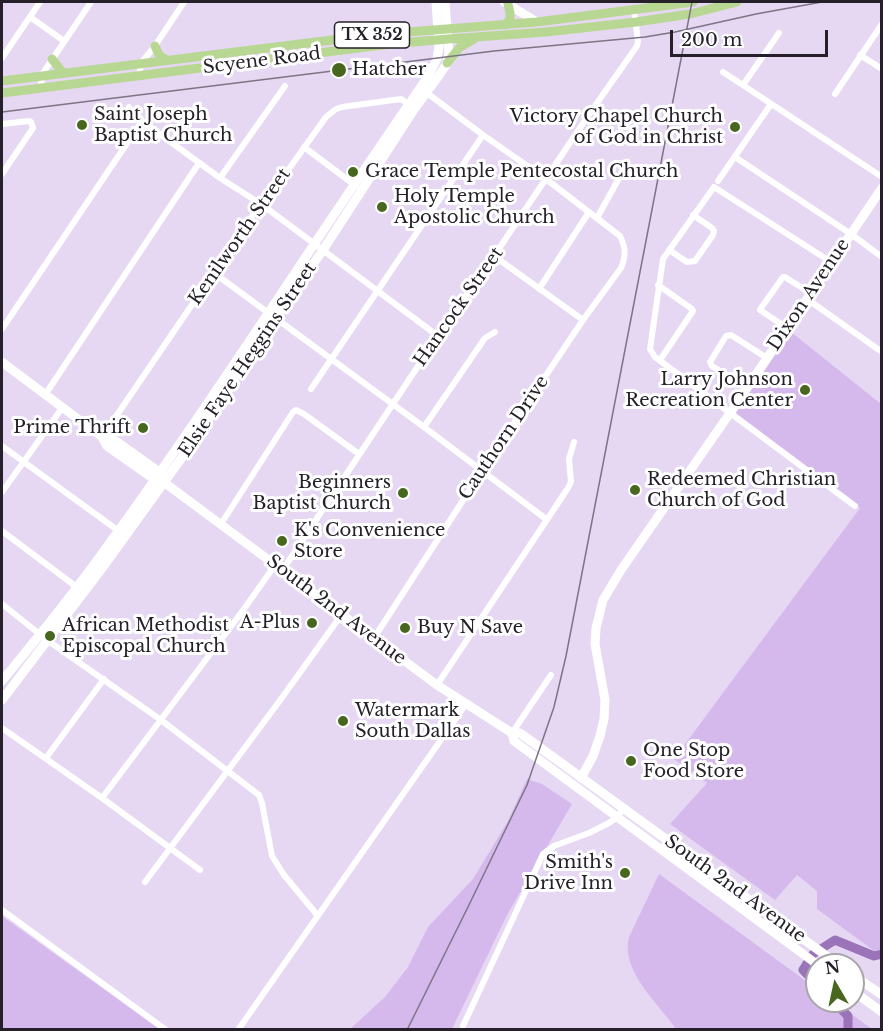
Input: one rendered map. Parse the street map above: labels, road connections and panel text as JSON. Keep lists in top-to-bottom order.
{
  "streets": {
    "main road": [
      "TX 352",
      "Scyene Road",
      "Dixon Avenue",
      "Elsie Faye Heggins Street",
      "South 2nd Avenue"
    ],
    "street": ["Kenilworth Street", "Hancock Street", "Cauthorn Drive"]
  },
  "crossings": [
    ["Scyene Road", "Hancock Street"],
    ["Scyene Road", "Elsie Faye Heggins Street"],
    ["Kenilworth Street", "Elsie Faye Heggins Street"],
    ["Kenilworth Street", "South 2nd Avenue"],
    ["Dixon Avenue", "South 2nd Avenue"],
    ["Hancock Street", "South 2nd Avenue"],
    ["Elsie Faye Heggins Street", "South 2nd Avenue"],
    ["Cauthorn Drive", "South 2nd Avenue"]
  ],
  "places": [
    "Hatcher",
    "Saint Joseph Baptist Church",
    "Victory Chapel Church of God in Christ",
    "Grace Temple Pentecostal Church",
    "Holy Temple Apostolic Church",
    "Larry Johnson Recreation Center",
    "Prime Thrift",
    "Redeemed Christian Church of God",
    "Beginners Baptist Church",
    "K's Convenience Store",
    "A-Plus",
    "Buy N Save",
    "African Methodist Episcopal Church",
    "Watermark South Dallas",
    "One Stop Food Store",
    "Smith's Drive Inn"
  ],
  "scale_bar": "200 m",
  "north": "top"
}
